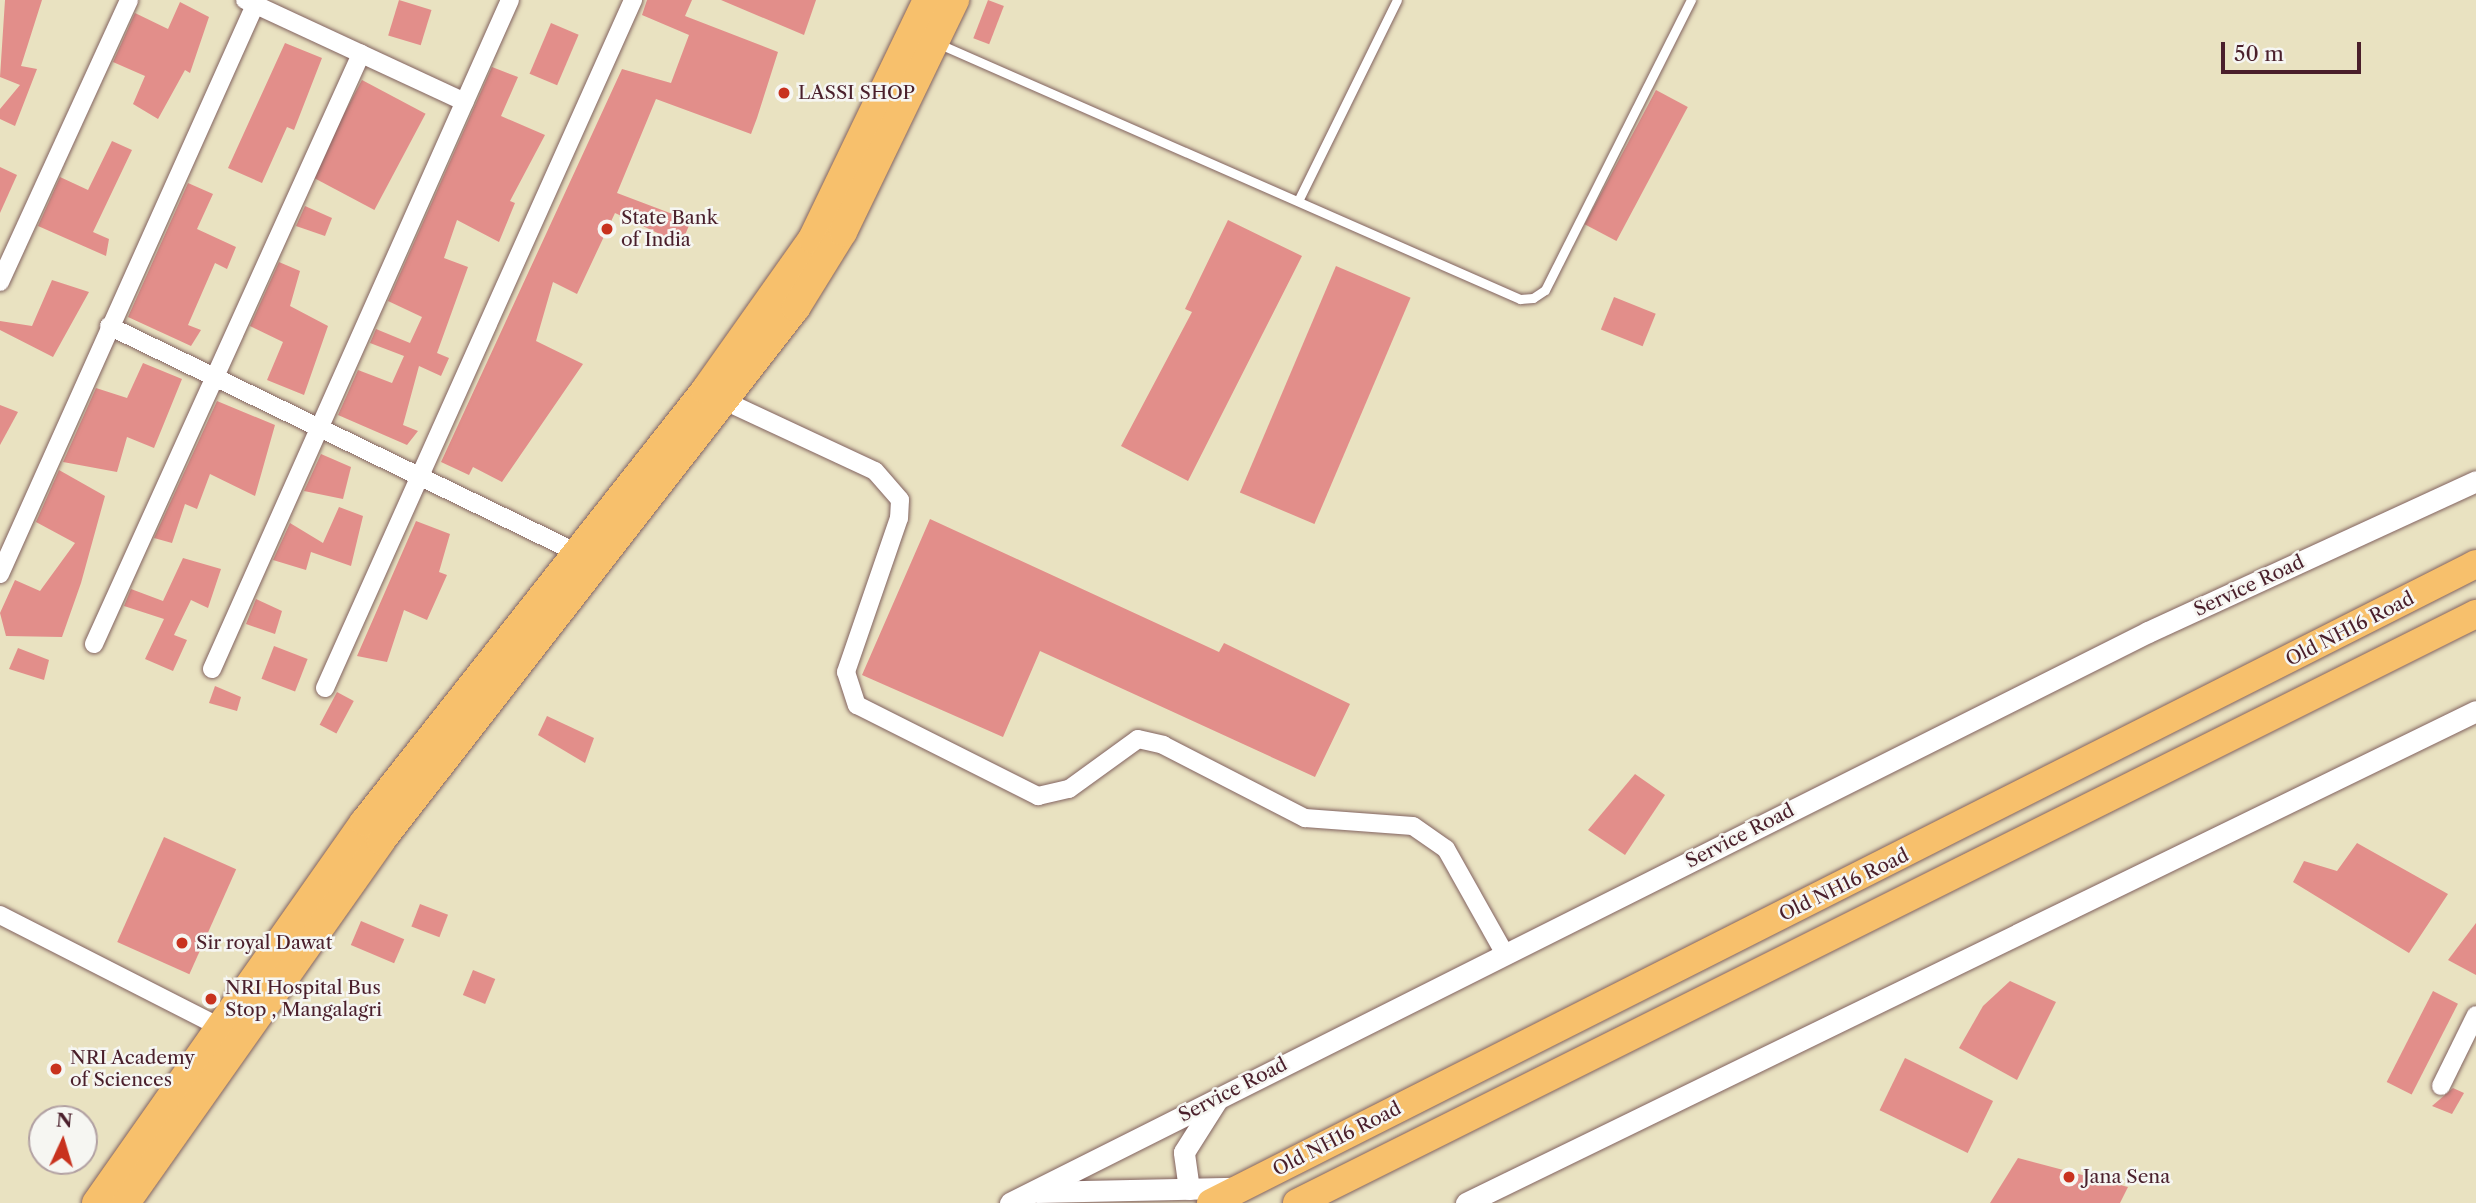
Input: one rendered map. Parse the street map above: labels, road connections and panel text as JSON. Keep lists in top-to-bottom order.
{
  "streets": {
    "main road": ["Old NH16 Road"],
    "street": ["Service Road"]
  },
  "places": [
    "LASSI SHOP",
    "State Bank of India",
    "Sir royal Dawat",
    "NRI Hospital Bus Stop , Mangalagri",
    "NRI Academy of Sciences",
    "Jana Sena"
  ],
  "scale_bar": "50 m",
  "north": "top"
}
